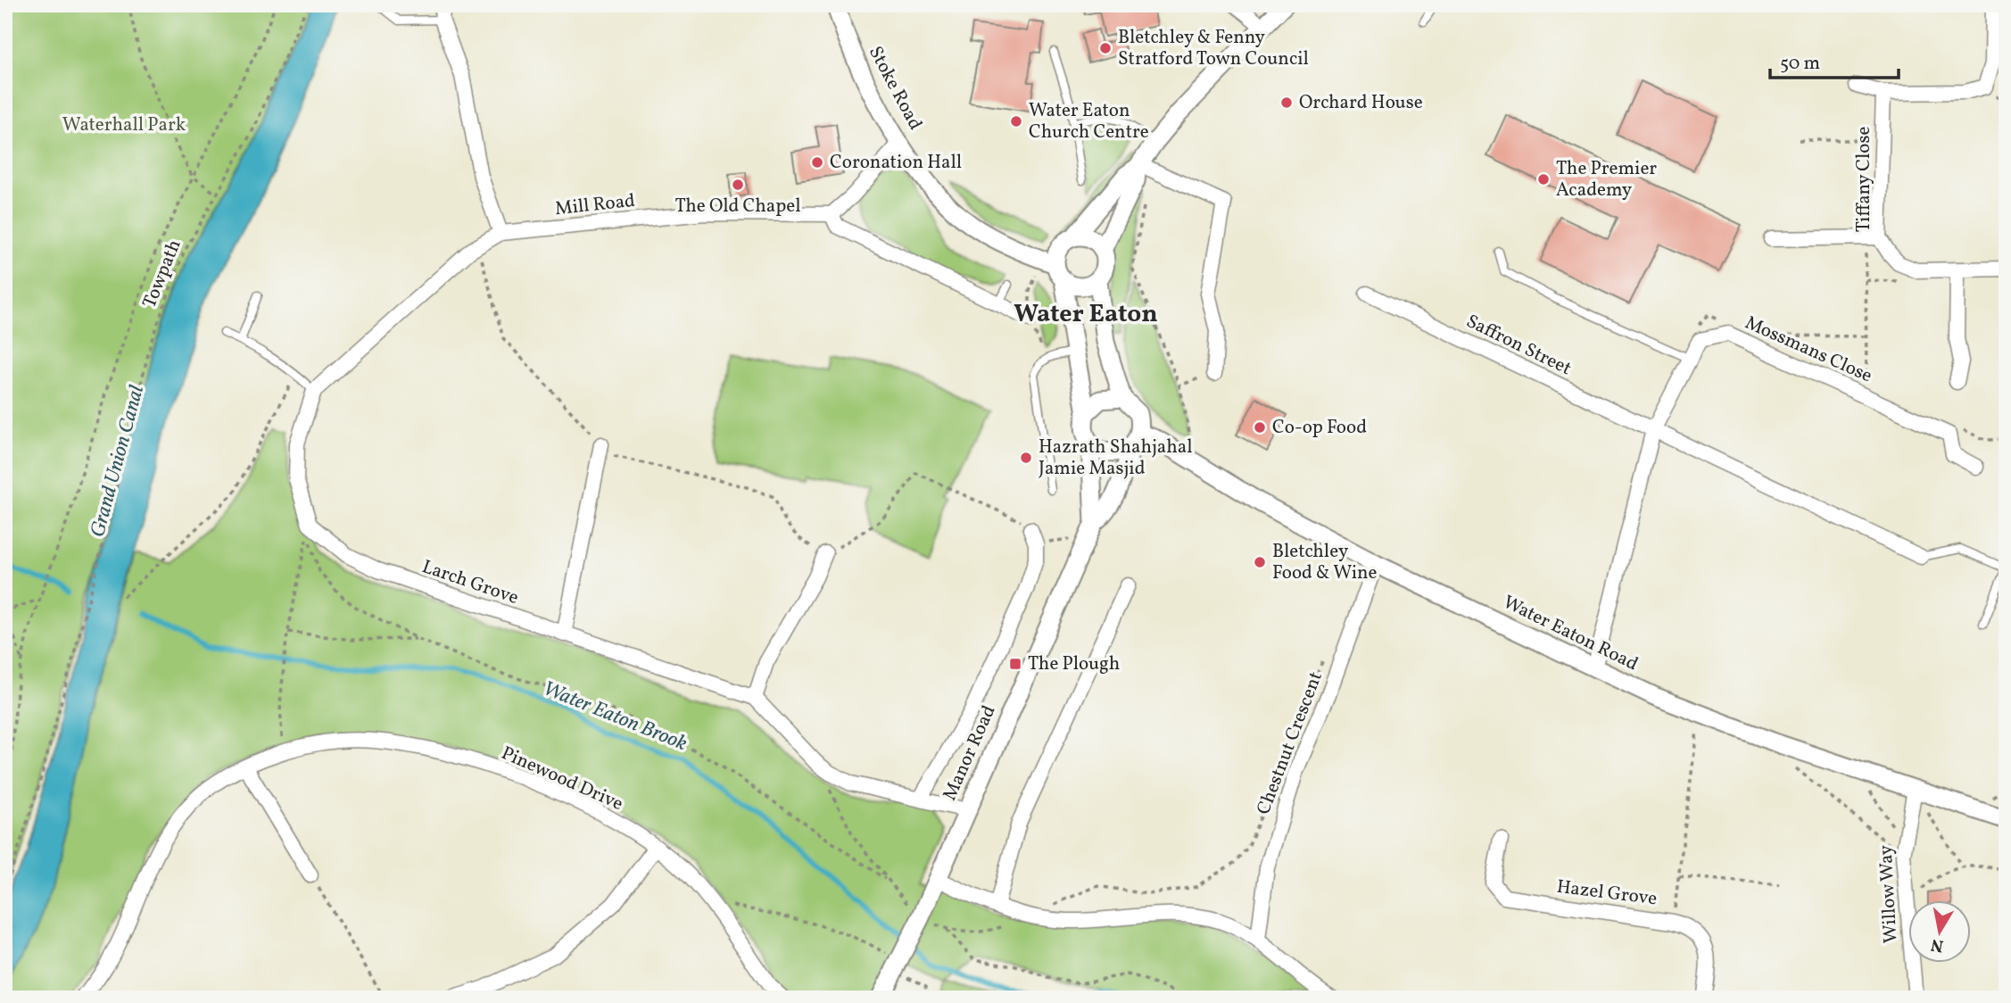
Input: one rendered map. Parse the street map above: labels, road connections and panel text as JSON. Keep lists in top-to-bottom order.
{
  "streets": {
    "street": [
      "Stoke Road",
      "Tiffany Close",
      "Mill Road",
      "Saffron Street",
      "Mossmans Close",
      "Larch Grove",
      "Water Eaton Road",
      "Chestnut Crescent",
      "Manor Road",
      "Pinewood Drive",
      "Hazel Grove",
      "Willow Way"
    ],
    "path": ["Towpath"]
  },
  "crossings": [
    ["Saffron Street", "Mossmans Close"],
    ["Larch Grove", "Manor Road"],
    ["Water Eaton Road", "Chestnut Crescent"],
    ["Water Eaton Road", "Manor Road"],
    ["Water Eaton Road", "Willow Way"]
  ],
  "districts": ["Water Eaton"],
  "water": ["Grand Union Canal", "Water Eaton Brook"],
  "parks": ["Waterhall Park"],
  "places": {
    "other": [
      "Bletchley & Fenny Stratford Town Council",
      "Orchard House",
      "Water Eaton Church Centre",
      "Coronation Hall",
      "The Premier Academy",
      "The Old Chapel",
      "Co-op Food",
      "Hazrath Shahjahal Jamie Masjid",
      "Bletchley Food & Wine"
    ],
    "transit": ["The Plough"]
  },
  "scale_bar": "50 m",
  "north": "bottom"
}
